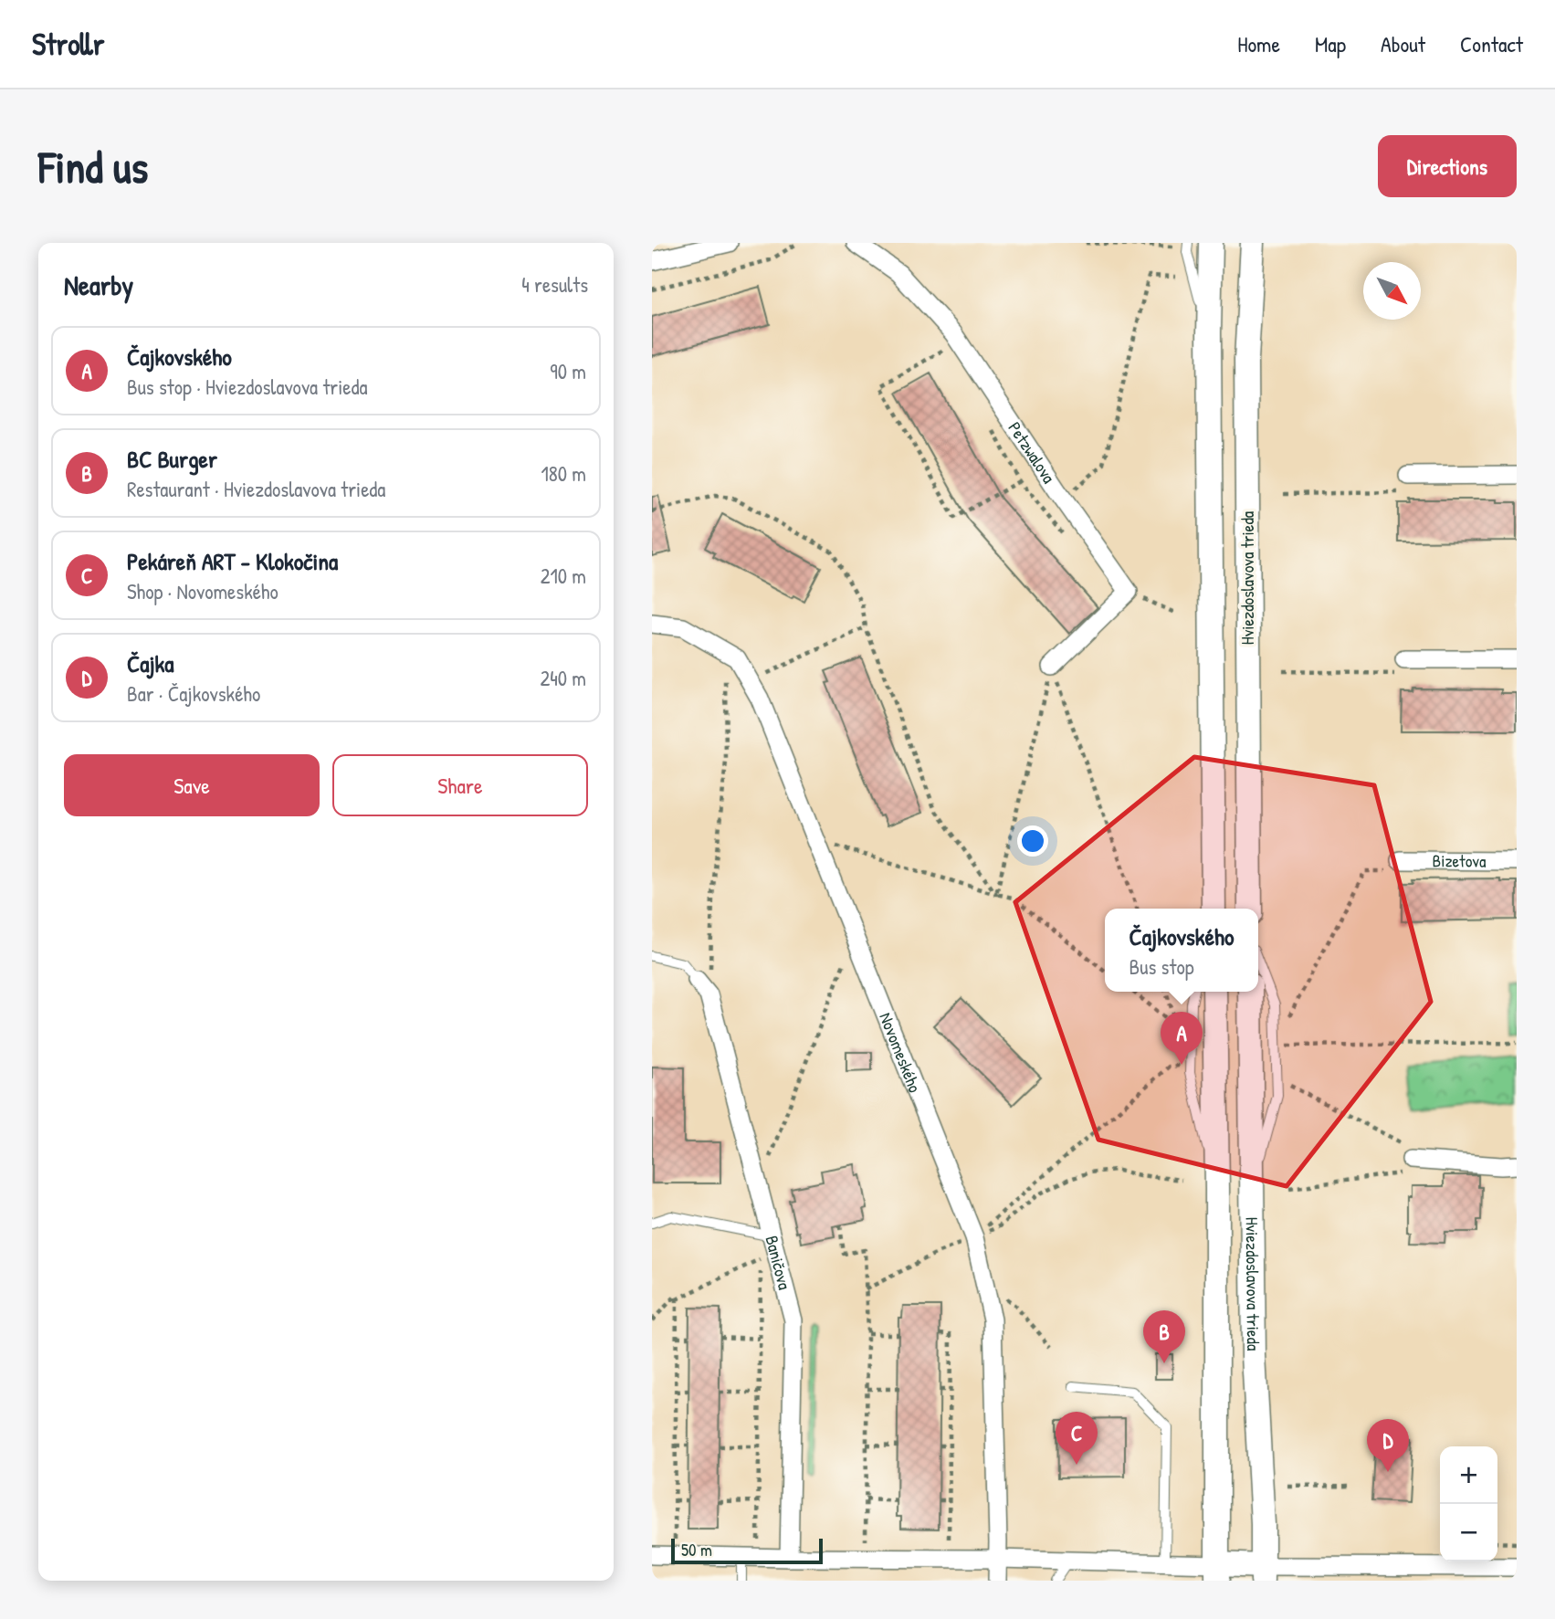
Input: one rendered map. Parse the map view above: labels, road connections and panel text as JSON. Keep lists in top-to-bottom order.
{
  "streets": {
    "street": [
      "Petzwalova",
      "Hviezdoslavova trieda",
      "Bizetova",
      "Novomeského",
      "Baničova"
    ]
  },
  "scale_bar": "50 m",
  "north": "bottom right",
  "page": {
    "header": "Strollr",
    "nav": [
      "Home",
      "Map",
      "About",
      "Contact"
    ],
    "buttons": [
      "Directions",
      ["Save", "Share"]
    ],
    "title": "Find us",
    "heading": ["Nearby", "4 results"],
    "list": [
      {
        "mark": "A",
        "name": "Čajkovského",
        "note": "Bus stop · Hviezdoslavova trieda",
        "value": "90 m"
      },
      {
        "mark": "B",
        "name": "BC Burger",
        "note": "Restaurant · Hviezdoslavova trieda",
        "value": "180 m"
      },
      {
        "mark": "C",
        "name": "Pekáreň ART - Klokočina",
        "note": "Shop · Novomeského",
        "value": "210 m"
      },
      {
        "mark": "D",
        "name": "Čajka",
        "note": "Bar · Čajkovského",
        "value": "240 m"
      }
    ],
    "popup": ["Čajkovského", "Bus stop"],
    "pins": [
      "A",
      "B",
      "C",
      "D"
    ],
    "map_buttons": ["+", "−"],
    "scale": "50 m"
  }
}
